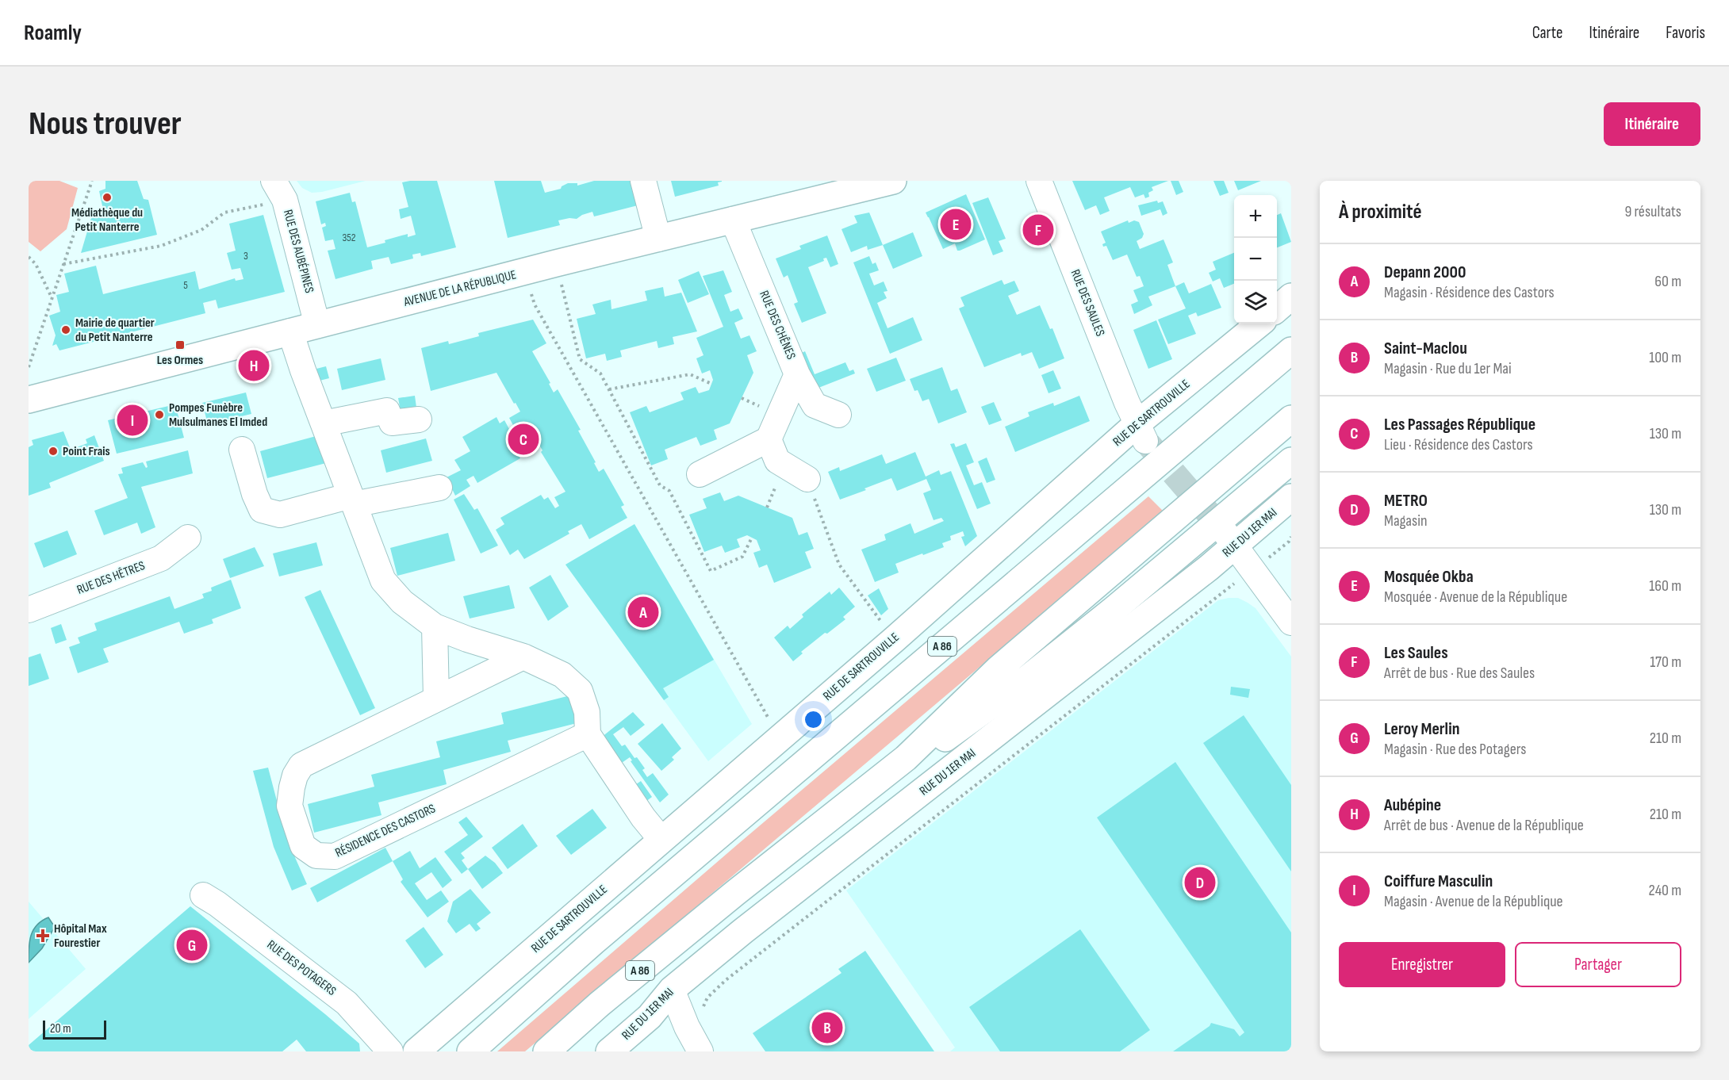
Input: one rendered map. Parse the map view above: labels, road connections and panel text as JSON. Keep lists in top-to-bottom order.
{
  "streets": {
    "main road": [
      "AVENUE DE LA RÉPUBLIQUE",
      "RUE DE SARTROUVILLE",
      "RUE DU 1ER MAI",
      "A 86"
    ],
    "street": [
      "RUE DES AUBÉPINES",
      "RUE DES SAULES",
      "RUE DES CHÊNES",
      "RUE DES HÊTRES",
      "RÉSIDENCE DES CASTORS",
      "RUE DES POTAGERS"
    ]
  },
  "crossings": [
    ["RUE DES AUBÉPINES", "AVENUE DE LA RÉPUBLIQUE"],
    ["AVENUE DE LA RÉPUBLIQUE", "RUE DES CHÊNES"],
    ["RUE DES SAULES", "RUE DE SARTROUVILLE"]
  ],
  "places": {
    "other": [
      "Médiathèque du Petit Nanterre",
      "Mairie de quartier du Petit Nanterre",
      "Pompes Funèbre Mulsulmanes El Imded",
      "Point Frais"
    ],
    "transit": ["Les Ormes"],
    "health": ["Hôpital Max Fourestier"]
  },
  "house_numbers": ["352", "3", "5"],
  "scale_bar": "20 m",
  "page": {
    "header": "Roamly",
    "nav": ["Carte", "Itinéraire", "Favoris"],
    "buttons": [
      "Itinéraire",
      ["Enregistrer", "Partager"]
    ],
    "title": "Nous trouver",
    "heading": ["À proximité", "9 résultats"],
    "map_buttons": ["+", "−"],
    "pins": [
      "E",
      "F",
      "H",
      "I",
      "C",
      "A",
      "D",
      "G",
      "B"
    ],
    "list": [
      {
        "mark": "A",
        "name": "Depann 2000",
        "note": "Magasin · Résidence des Castors",
        "value": "60 m"
      },
      {
        "mark": "B",
        "name": "Saint-Maclou",
        "note": "Magasin · Rue du 1er Mai",
        "value": "100 m"
      },
      {
        "mark": "C",
        "name": "Les Passages République",
        "note": "Lieu · Résidence des Castors",
        "value": "130 m"
      },
      {
        "mark": "D",
        "name": "METRO",
        "note": "Magasin",
        "value": "130 m"
      },
      {
        "mark": "E",
        "name": "Mosquée Okba",
        "note": "Mosquée · Avenue de la République",
        "value": "160 m"
      },
      {
        "mark": "F",
        "name": "Les Saules",
        "note": "Arrêt de bus · Rue des Saules",
        "value": "170 m"
      },
      {
        "mark": "G",
        "name": "Leroy Merlin",
        "note": "Magasin · Rue des Potagers",
        "value": "210 m"
      },
      {
        "mark": "H",
        "name": "Aubépine",
        "note": "Arrêt de bus · Avenue de la République",
        "value": "210 m"
      },
      {
        "mark": "I",
        "name": "Coiffure Masculin",
        "note": "Magasin · Avenue de la République",
        "value": "240 m"
      }
    ],
    "scale": "20 m"
  }
}
